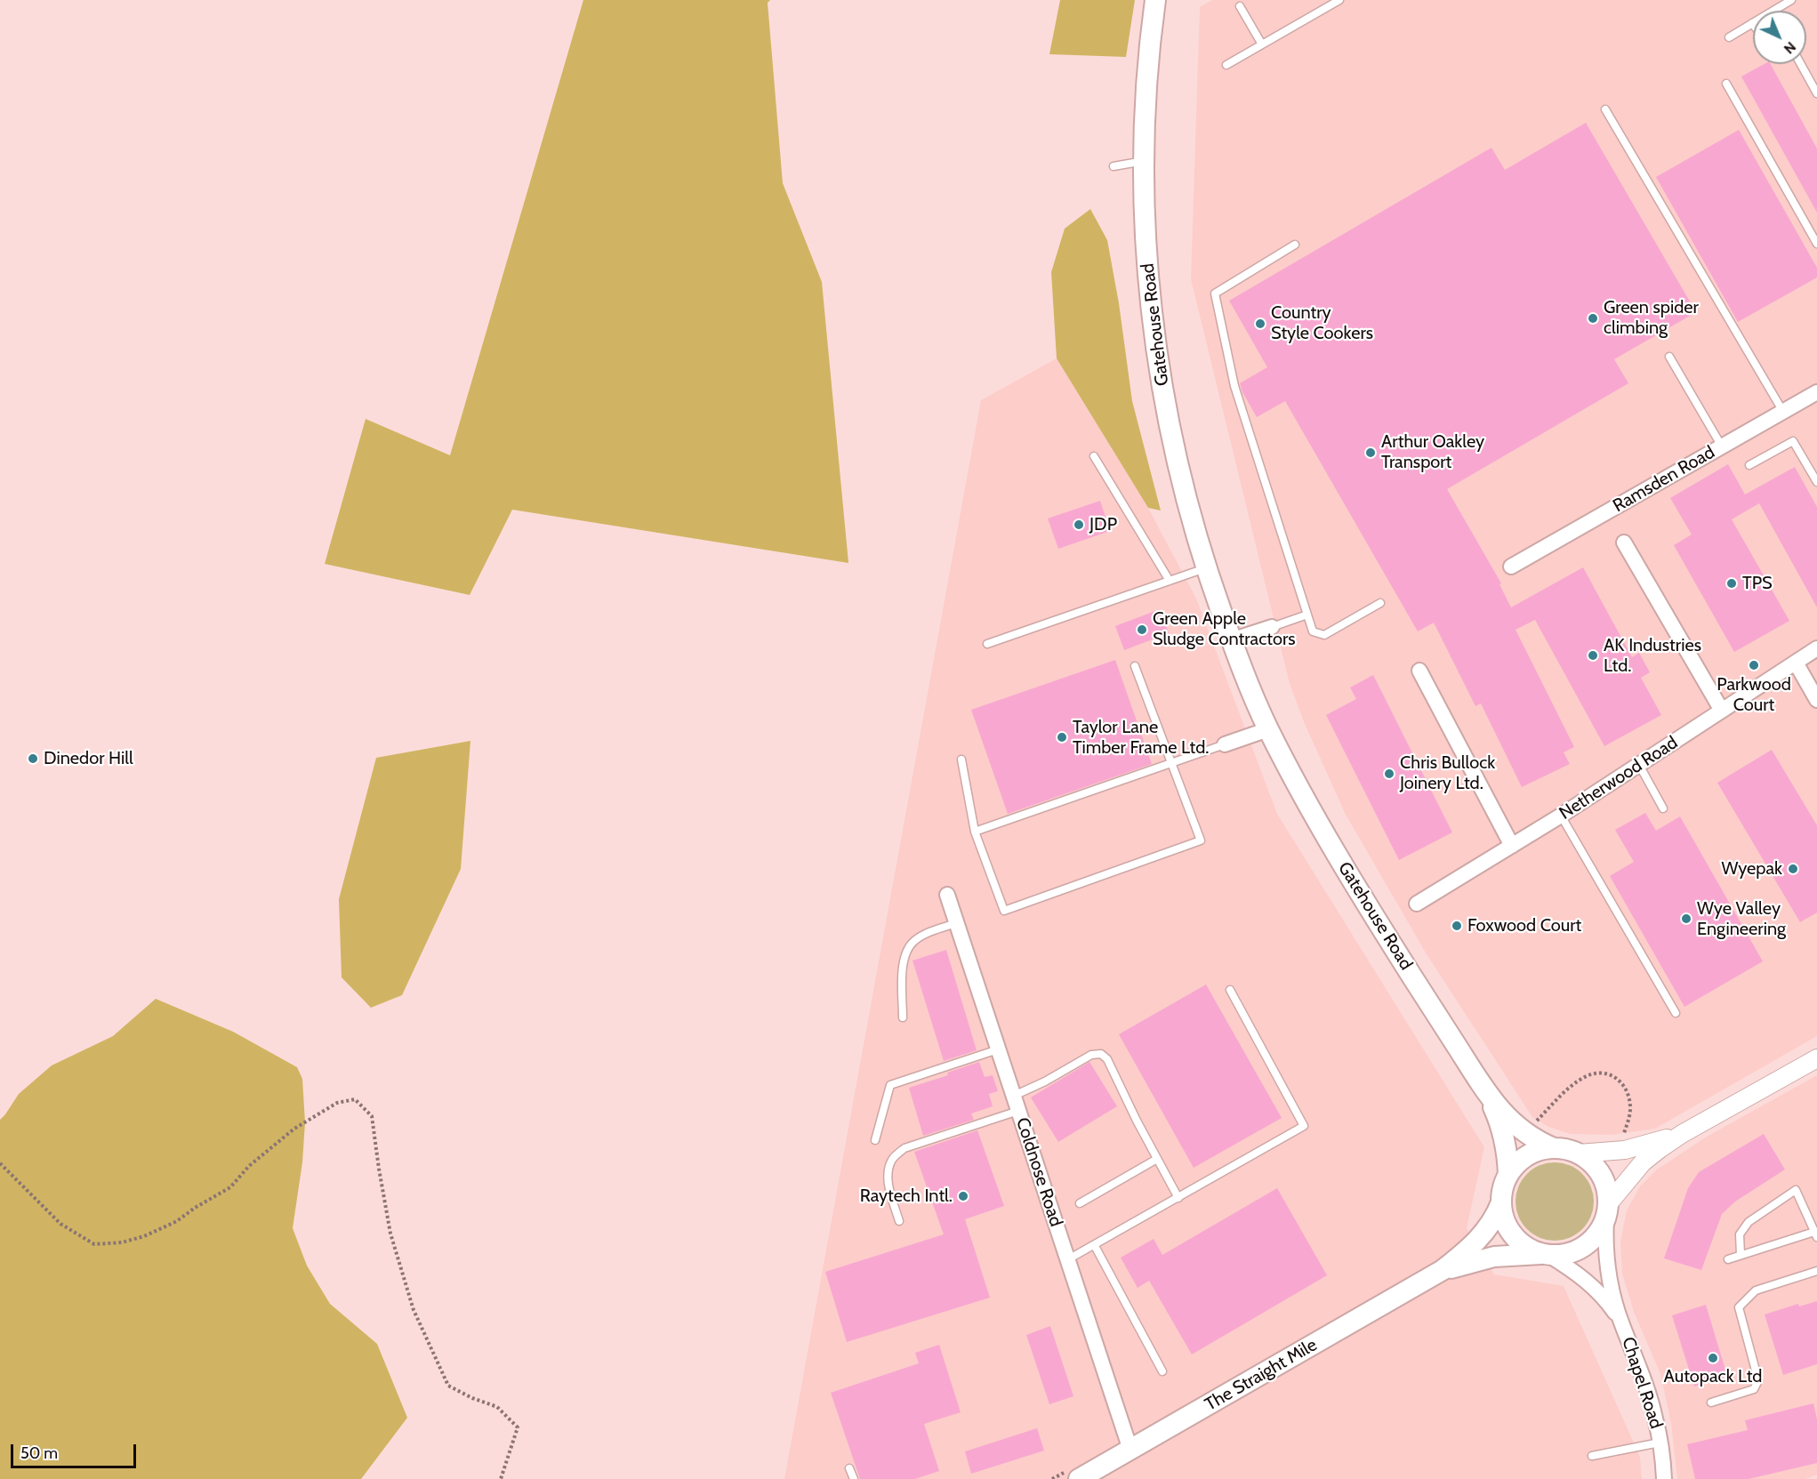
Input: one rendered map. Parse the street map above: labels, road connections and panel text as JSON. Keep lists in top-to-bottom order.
{
  "streets": {
    "main road": ["Gatehouse Road", "The Straight Mile"],
    "street": [
      "Ramsden Road",
      "Netherwood Road",
      "Coldnose Road",
      "Chapel Road"
    ]
  },
  "crossings": [
    ["Gatehouse Road", "The Straight Mile"],
    ["Gatehouse Road", "Chapel Road"],
    ["Coldnose Road", "The Straight Mile"],
    ["The Straight Mile", "Chapel Road"]
  ],
  "places": [
    "Green spider climbing",
    "Country Style Cookers",
    "Arthur Oakley Transport",
    "JDP",
    "TPS",
    "Green Apple Sludge Contractors",
    "AK Industries Ltd.",
    "Parkwood Court",
    "Taylor Lane Timber Frame Ltd.",
    "Dinedor Hill",
    "Chris Bullock Joinery Ltd.",
    "Wyepak",
    "Wye Valley Engineering",
    "Foxwood Court",
    "Raytech Intl.",
    "Autopack Ltd"
  ],
  "scale_bar": "50 m",
  "north": "bottom right"
}
